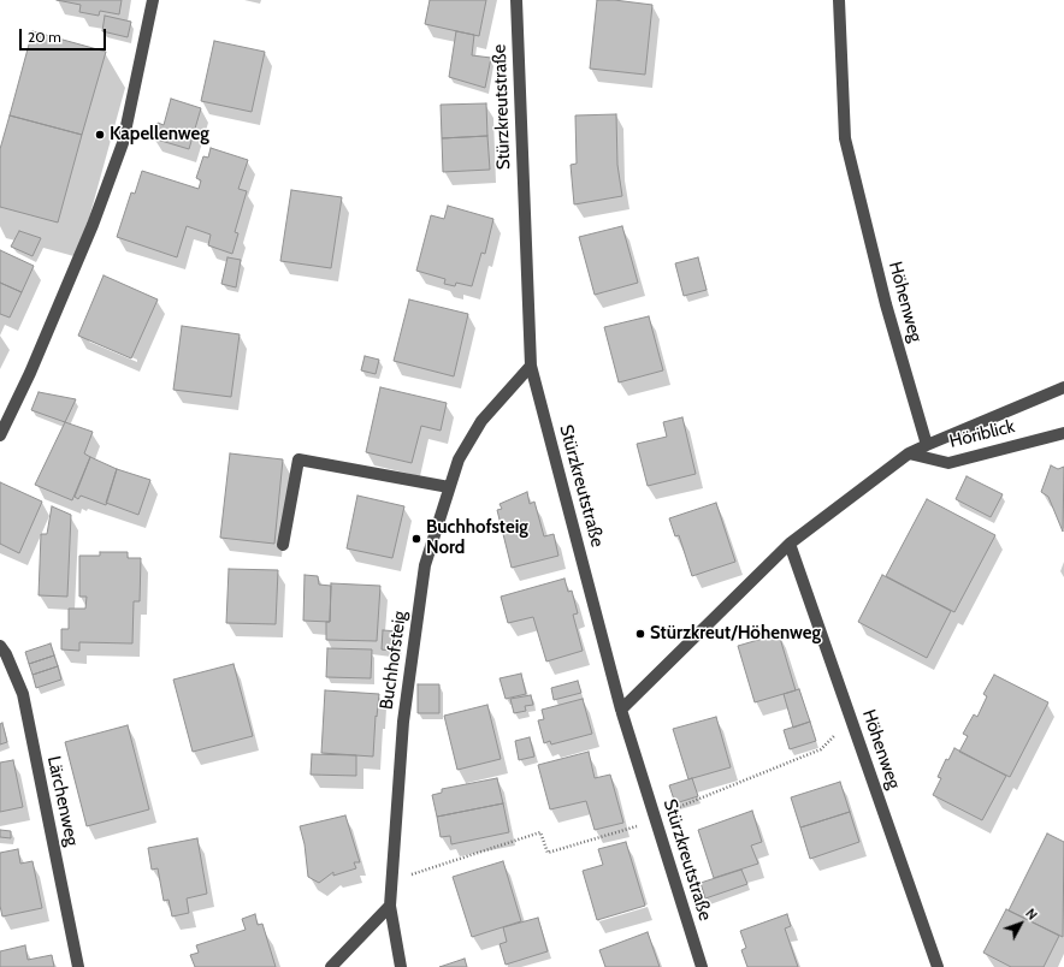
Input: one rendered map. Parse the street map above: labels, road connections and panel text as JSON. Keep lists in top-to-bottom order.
{
  "streets": {
    "street": [
      "Stürzkreutstraße",
      "Höhenweg",
      "Höriblick",
      "Buchhofsteig",
      "Lärchenweg"
    ]
  },
  "crossings": [
    ["Stürzkreutstraße", "Buchhofsteig"]
  ],
  "places": ["Kapellenweg", "Buchhofsteig Nord", "Stürzkreut/Höhenweg"],
  "scale_bar": "20 m",
  "north": "top right"
}
